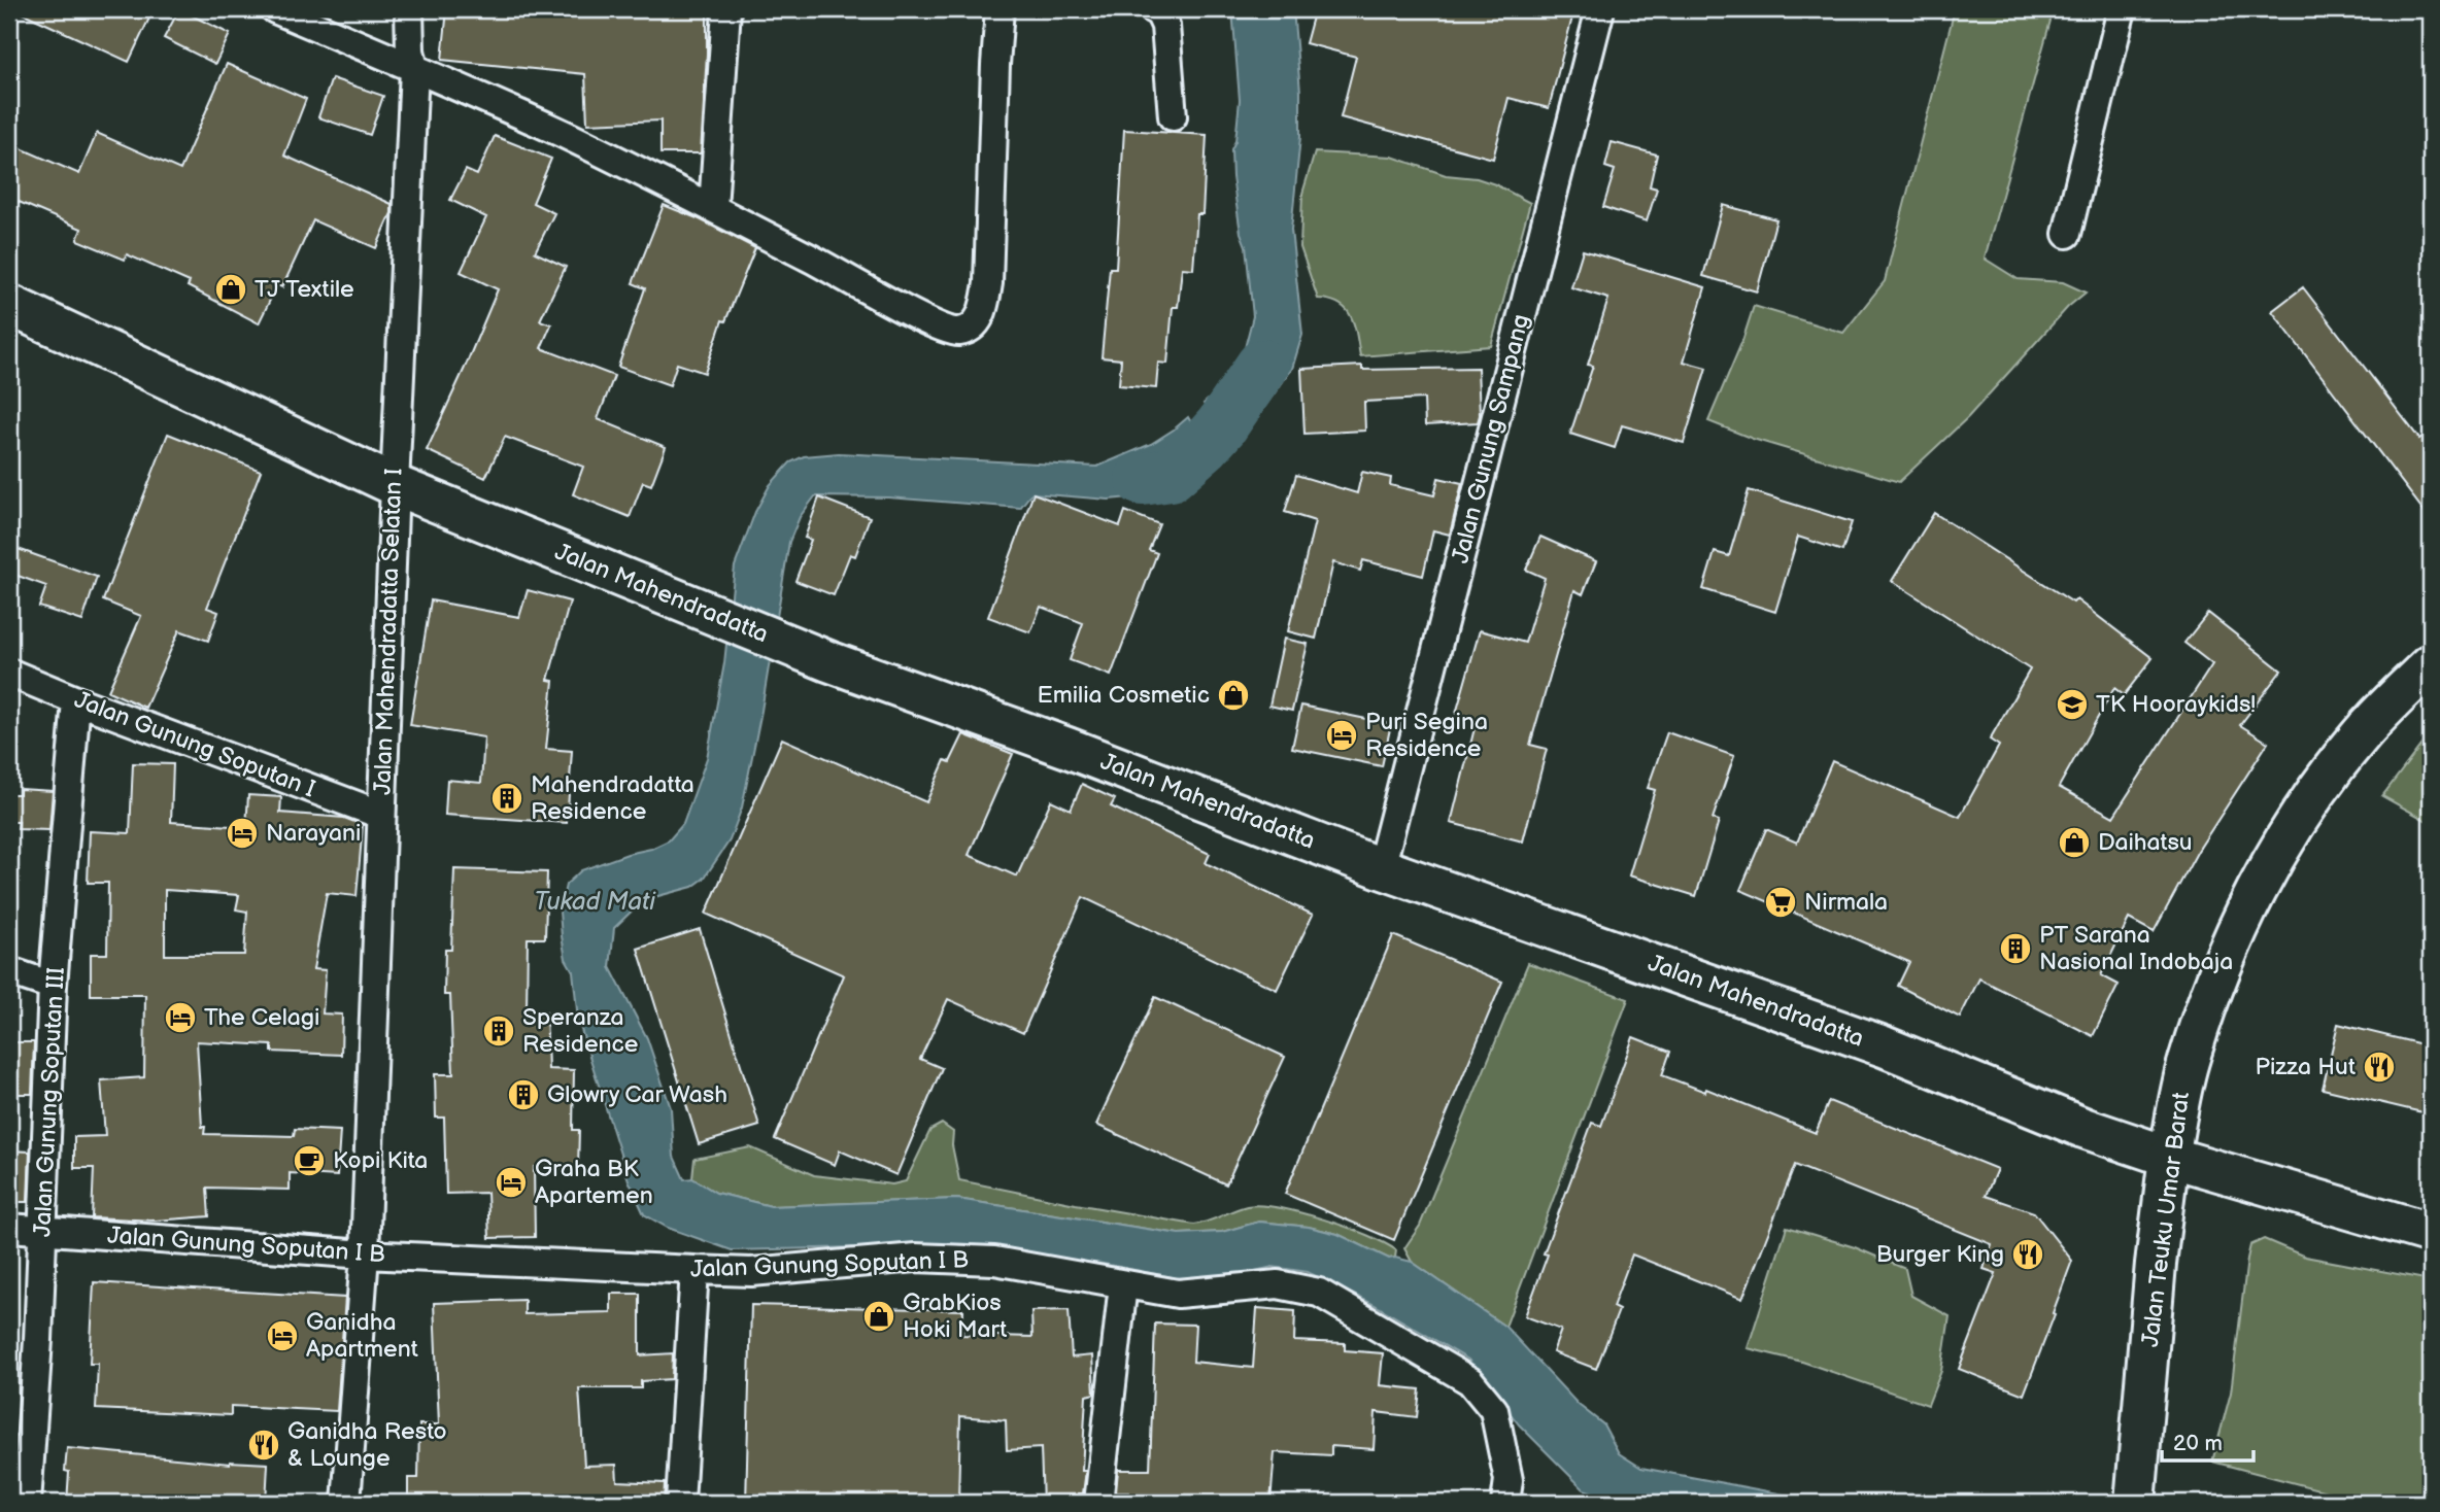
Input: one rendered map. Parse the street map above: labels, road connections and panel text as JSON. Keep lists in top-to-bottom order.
{
  "streets": {
    "main road": ["Jalan Mahendradatta", "Jalan Teuku Umar Barat"],
    "street": [
      "Jalan Gunung Sampang",
      "Jalan Mahendradatta Selatan I",
      "Jalan Gunung Soputan I",
      "Jalan Gunung Soputan III",
      "Jalan Gunung Soputan I B"
    ]
  },
  "crossings": [
    ["Jalan Gunung Sampang", "Jalan Mahendradatta"],
    ["Jalan Mahendradatta", "Jalan Mahendradatta Selatan I"],
    ["Jalan Mahendradatta", "Jalan Teuku Umar Barat"],
    ["Jalan Mahendradatta Selatan I", "Jalan Gunung Soputan I"],
    ["Jalan Mahendradatta Selatan I", "Jalan Gunung Soputan I B"],
    ["Jalan Gunung Soputan I", "Jalan Gunung Soputan III"],
    ["Jalan Gunung Soputan III", "Jalan Gunung Soputan I B"]
  ],
  "water": ["Tukad Mati"],
  "places": {
    "shop": [
      "TJ Textile",
      "Emilia Cosmetic",
      "Daihatsu",
      "GrabKios Hoki Mart"
    ],
    "school or university": ["TK Hooraykids!"],
    "hotel": [
      "Puri Segina Residence",
      "Narayani",
      "The Celagi",
      "Graha BK Apartemen",
      "Ganidha Apartment"
    ],
    "building": [
      "Mahendradatta Residence",
      "PT Sarana Nasional Indobaja",
      "Speranza Residence",
      "Glowry Car Wash"
    ],
    "supermarket": ["Nirmala"],
    "restaurant": ["Pizza Hut", "Burger King", "Ganidha Resto & Lounge"],
    "cafe": ["Kopi Kita"]
  },
  "scale_bar": "20 m"
}
